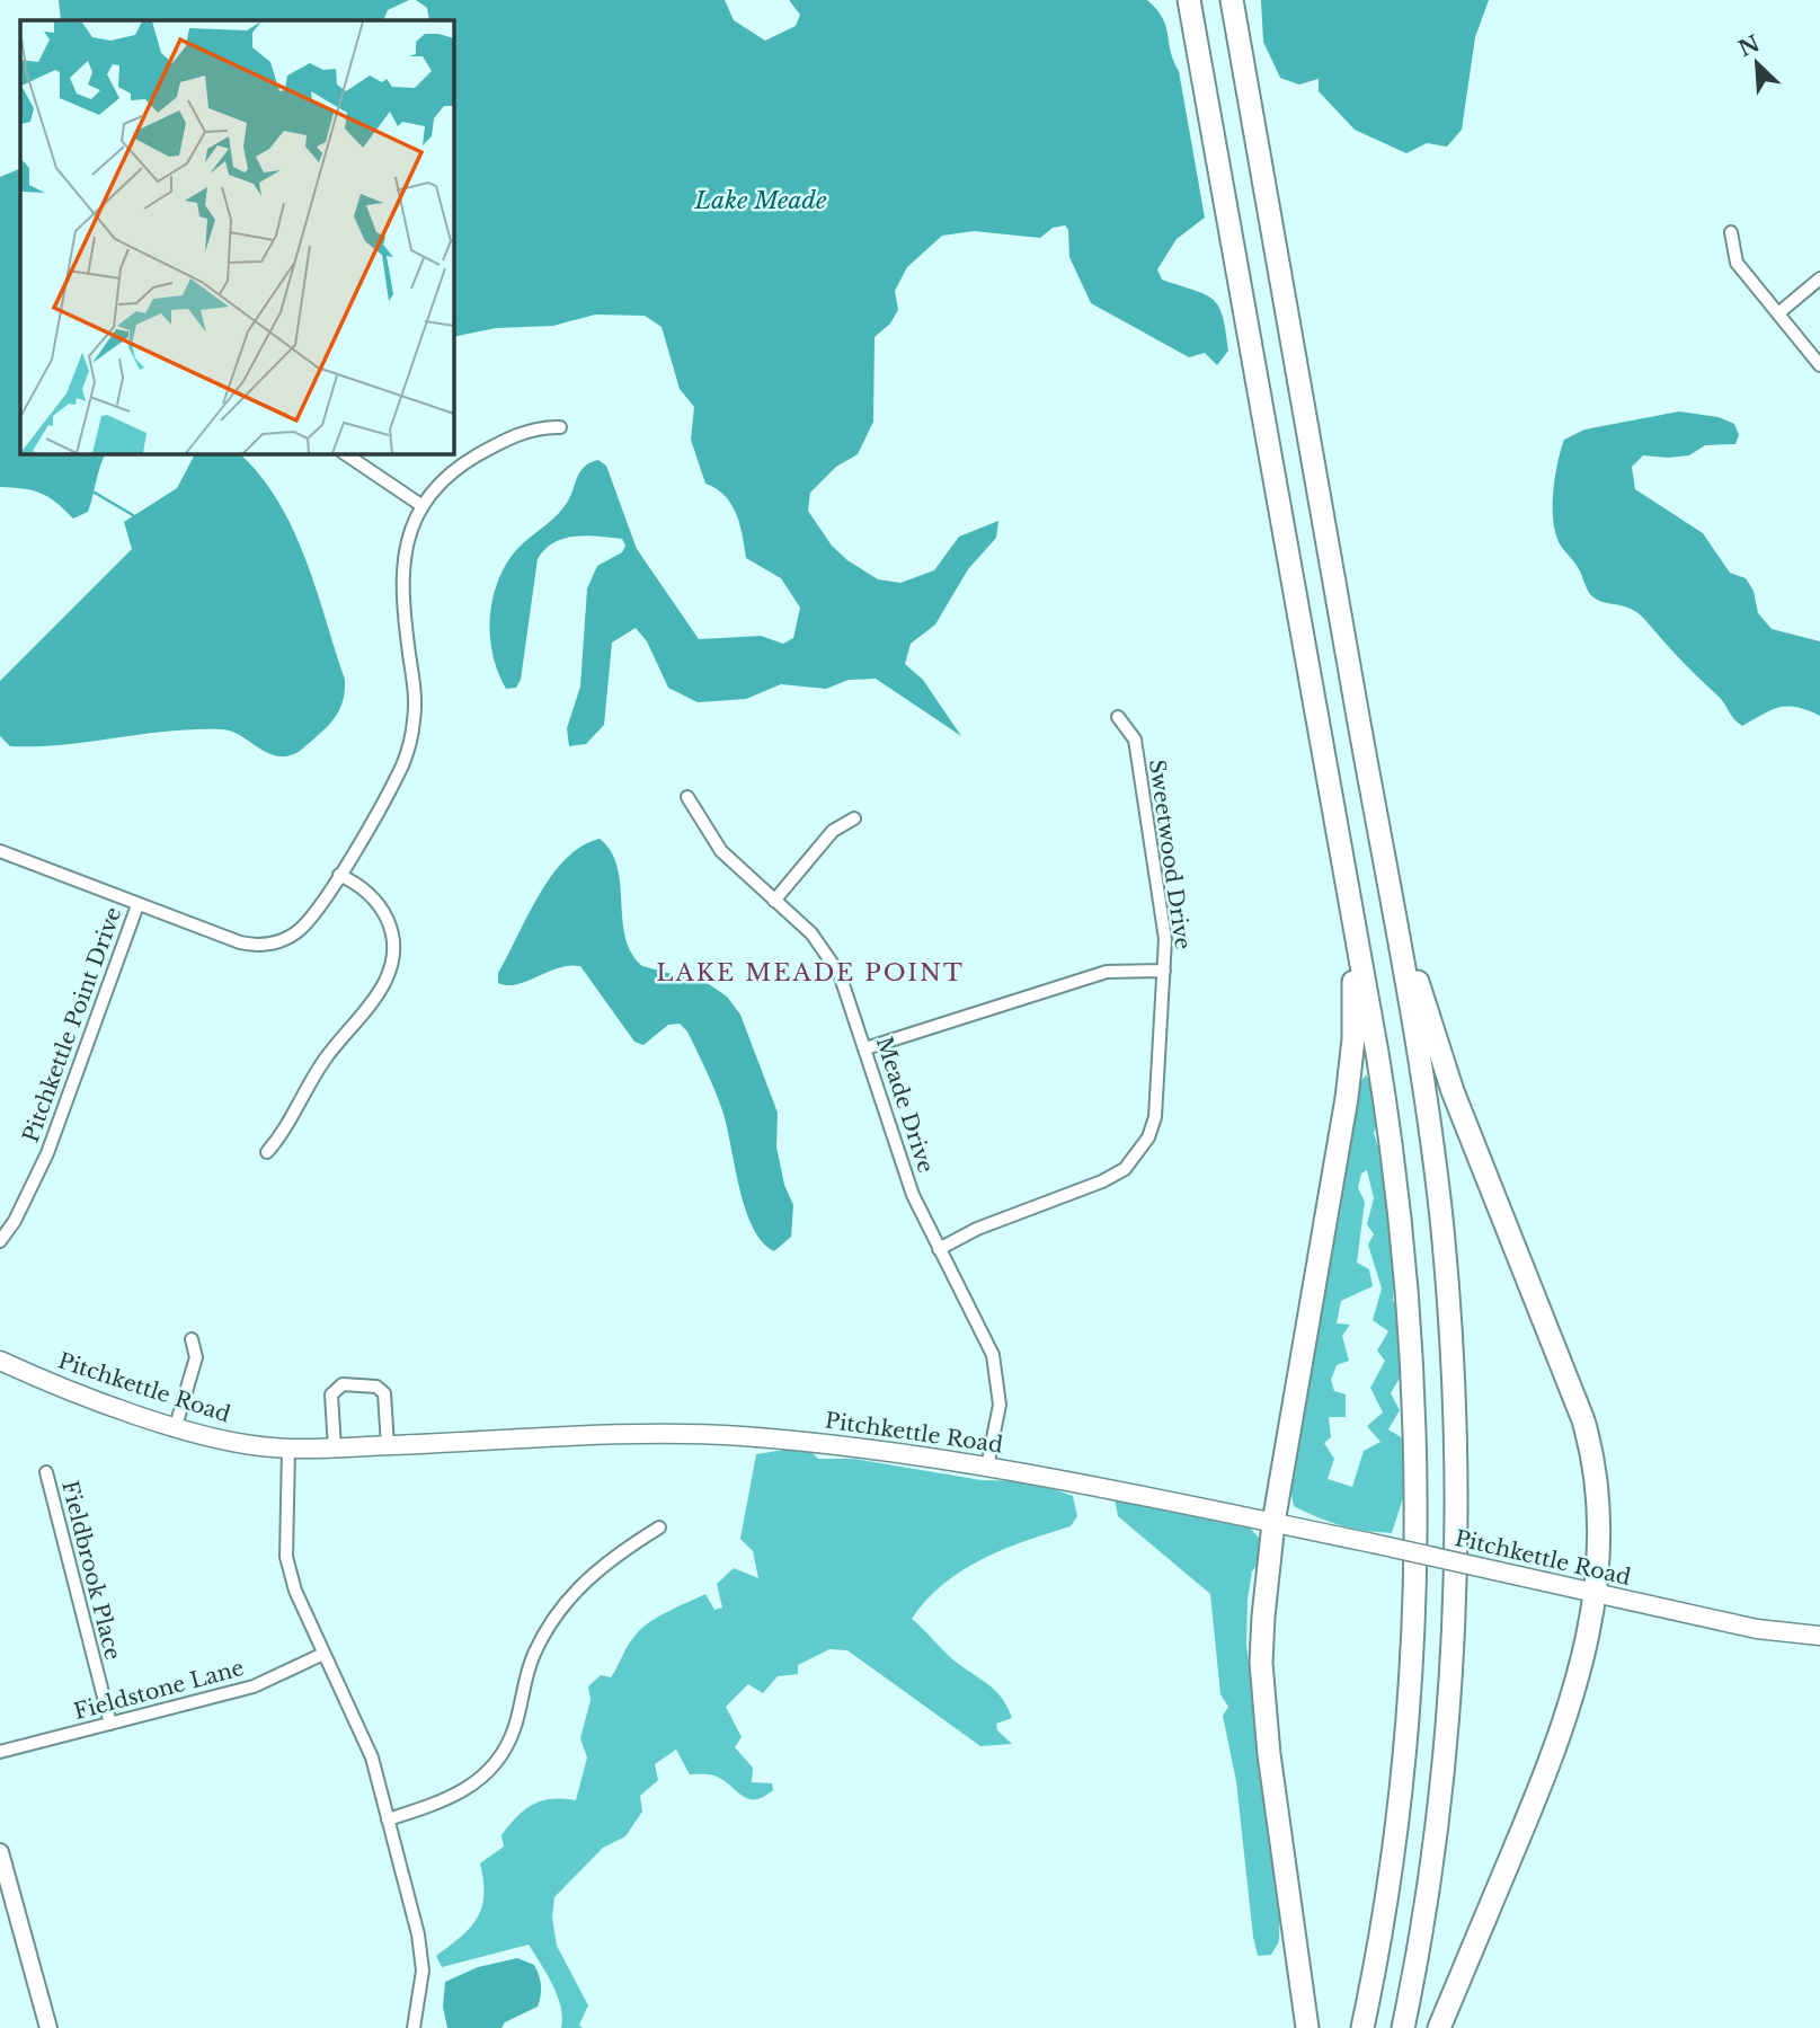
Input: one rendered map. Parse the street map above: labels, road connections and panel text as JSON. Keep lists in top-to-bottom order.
{
  "streets": {
    "main road": ["Pitchkettle Road"],
    "street": [
      "Sweetwood Drive",
      "Pitchkettle Point Drive",
      "Meade Drive",
      "Fieldbrook Place",
      "Fieldstone Lane"
    ]
  },
  "crossings": [
    ["Sweetwood Drive", "Meade Drive"],
    ["Meade Drive", "Pitchkettle Road"],
    ["Fieldbrook Place", "Fieldstone Lane"]
  ],
  "districts": ["LAKE MEADE POINT"],
  "water": ["Lake Meade"],
  "north": "top left"
}
